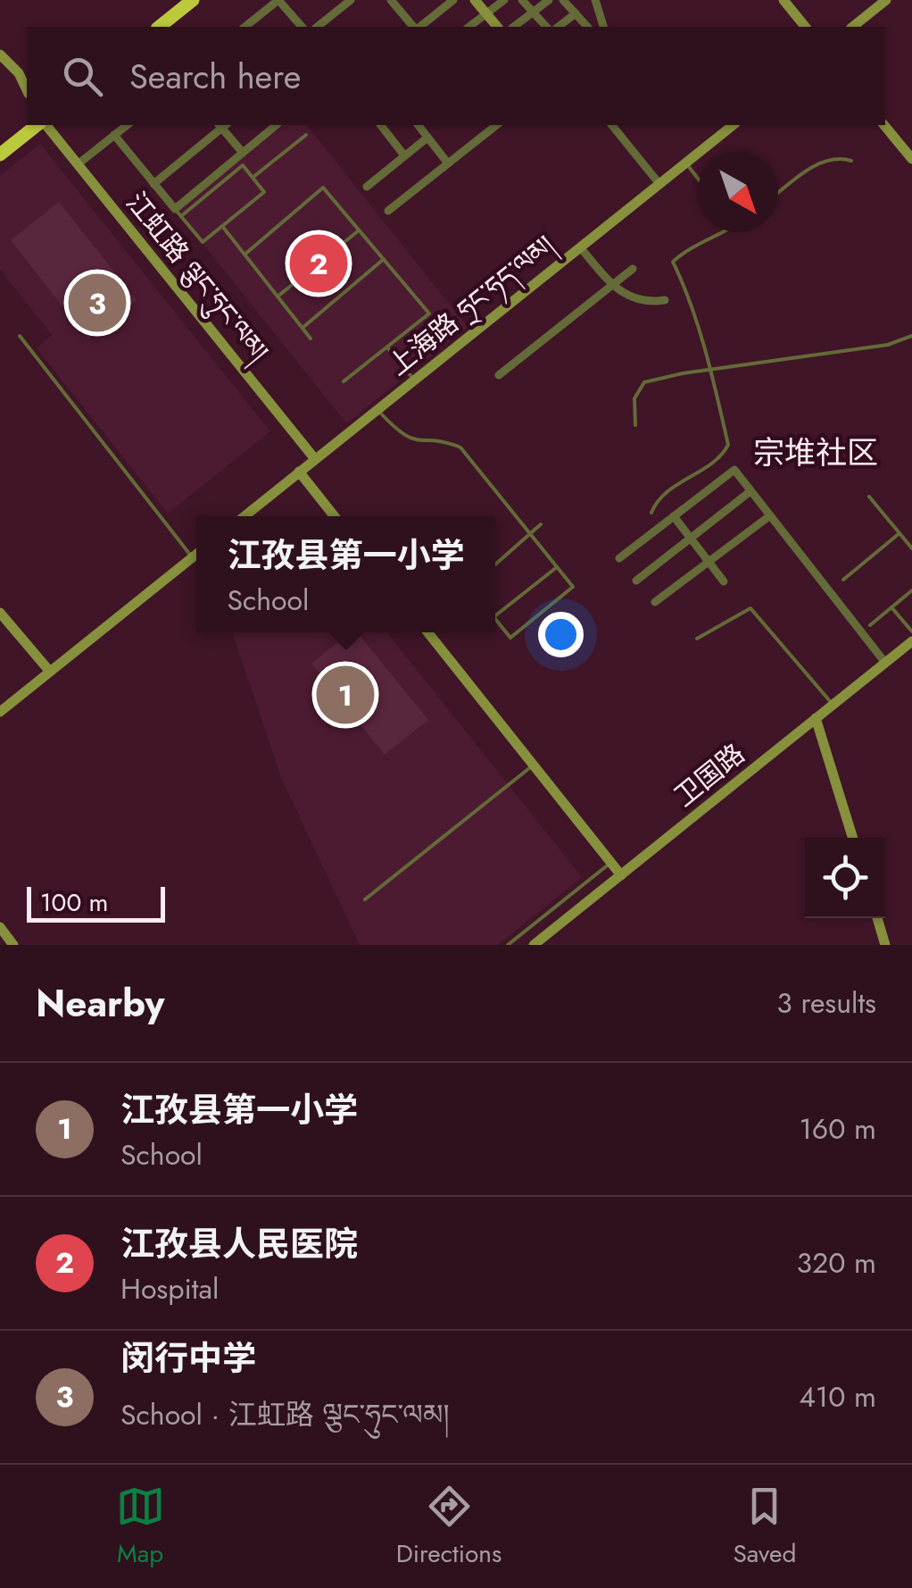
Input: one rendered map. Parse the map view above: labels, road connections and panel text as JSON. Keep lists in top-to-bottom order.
{
  "streets": {
    "main road": ["江虹路 ལྕང་ཧུང་ལམ།", "上海路 ཧྲང་ཧད་ལམ།", "卫国路"]
  },
  "crossings": [
    ["江虹路 ལྕང་ཧུང་ལམ།", "上海路 ཧྲང་ཧད་ལམ།"]
  ],
  "districts": ["宗堆社区"],
  "scale_bar": "100 m",
  "north": "bottom right",
  "page": {
    "search": "Search here",
    "pins": ["2", "3", "1"],
    "popup": ["江孜县第一小学", "School"],
    "scale": "100 m",
    "heading": ["Nearby", "3 results"],
    "list": [
      {
        "mark": "1",
        "name": "江孜县第一小学",
        "note": "School",
        "value": "160 m"
      },
      {
        "mark": "2",
        "name": "江孜县人民医院",
        "note": "Hospital",
        "value": "320 m"
      },
      {
        "mark": "3",
        "name": "闵行中学",
        "note": "School · 江虹路 ལྕང་ཧུང་ལམ།",
        "value": "410 m"
      }
    ],
    "nav": ["Map", "Directions", "Saved"]
  }
}
